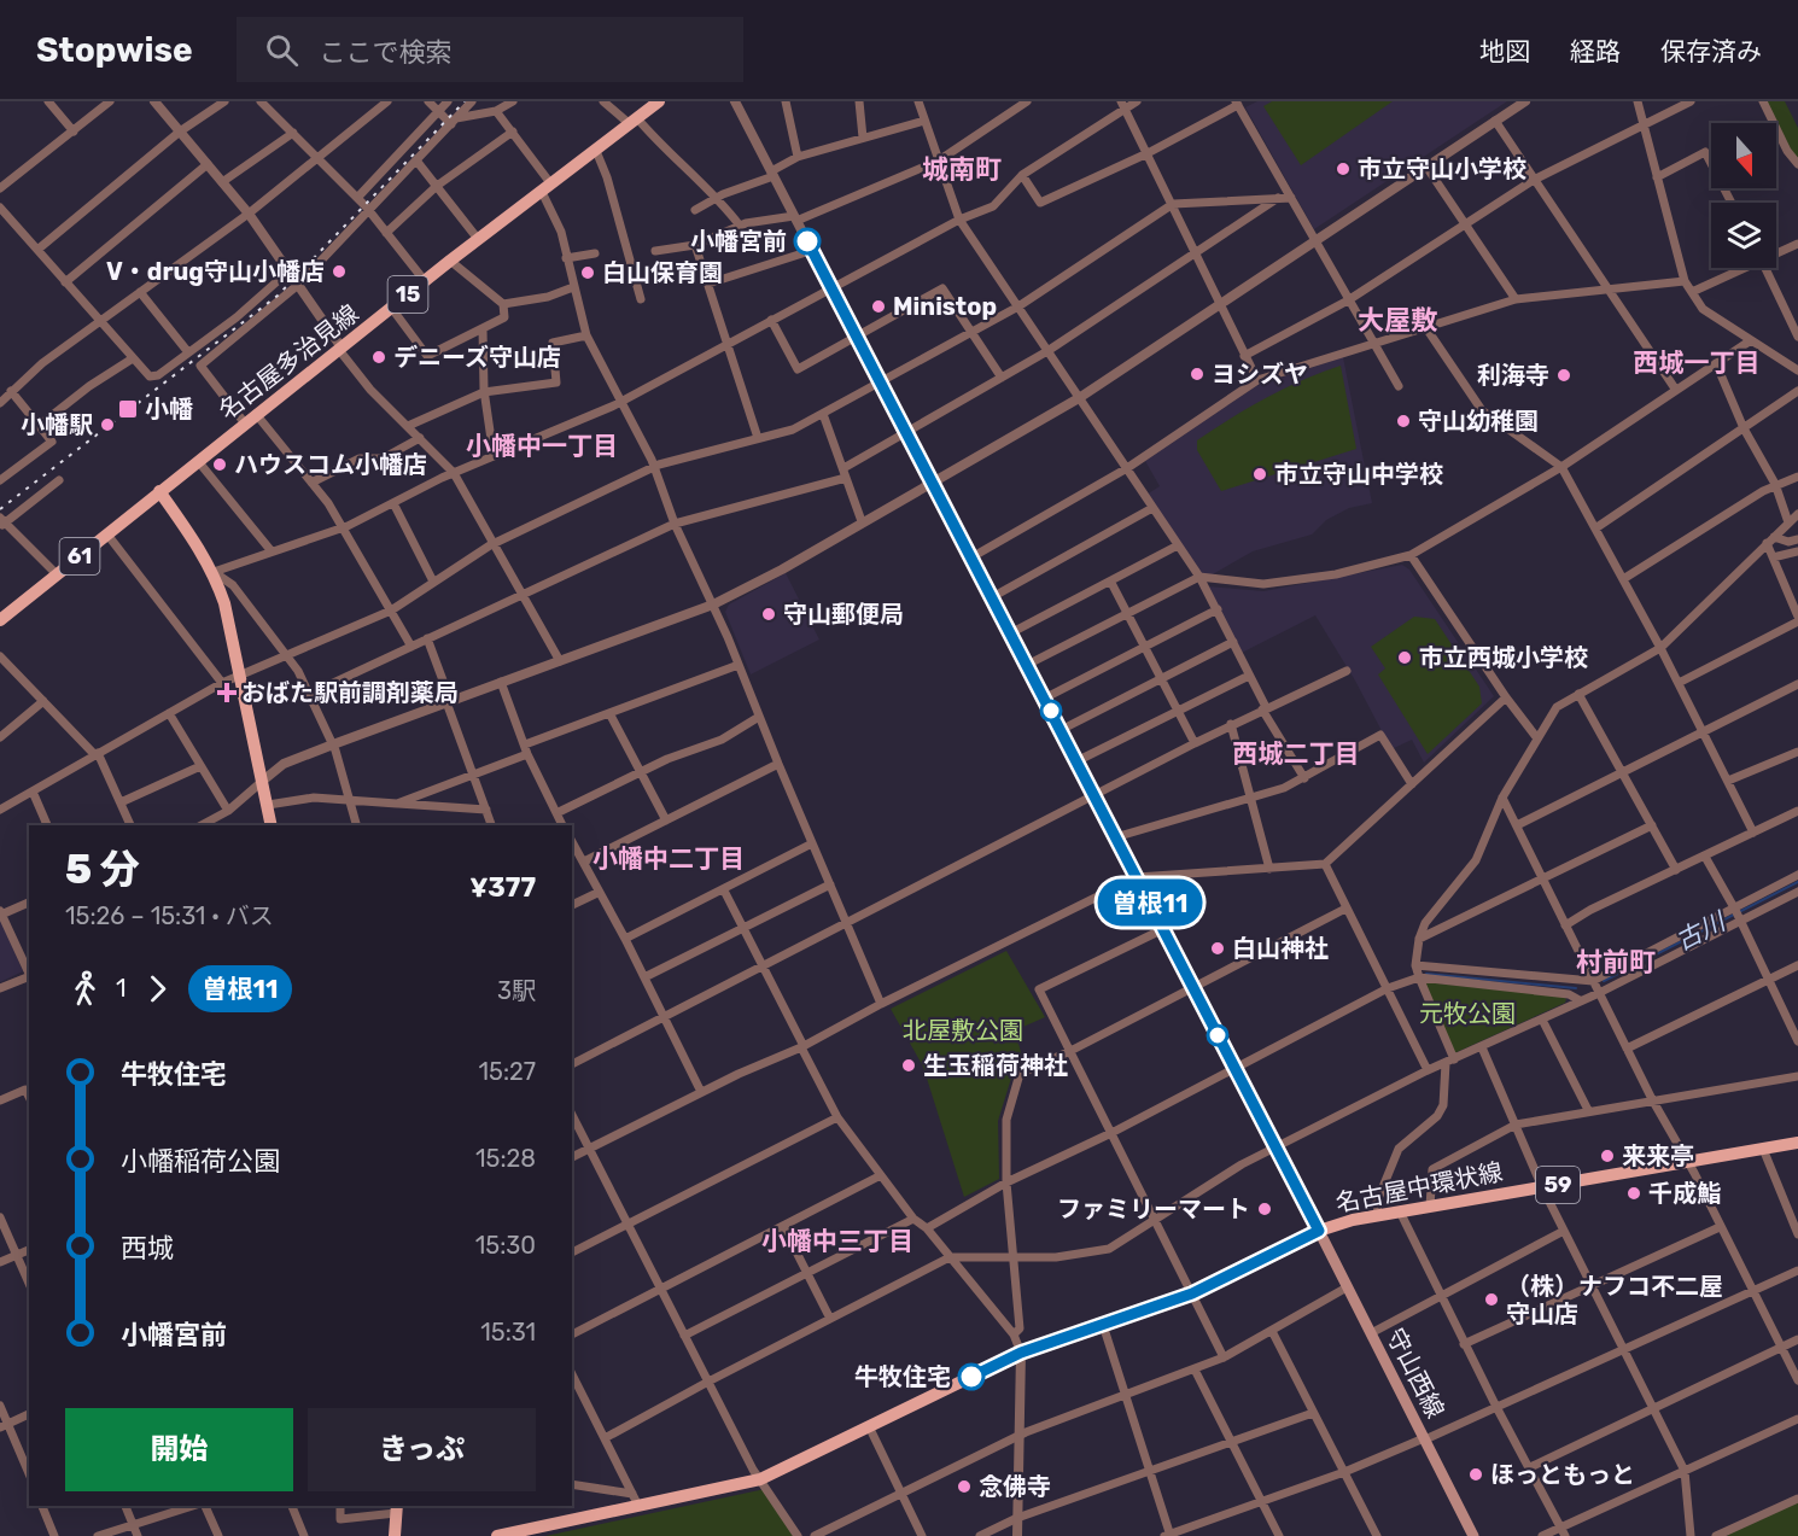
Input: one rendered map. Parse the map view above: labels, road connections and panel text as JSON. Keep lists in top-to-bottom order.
{
  "streets": {
    "main road": [
      "15",
      "名古屋多治見線",
      "61",
      "59",
      "名古屋中環状線",
      "守山西線"
    ]
  },
  "crossings": [
    ["名古屋多治見線", "61"],
    ["名古屋中環状線", "守山西線"]
  ],
  "districts": [
    "城南町",
    "大屋敷",
    "西城一丁目",
    "小幡中一丁目",
    "西城二丁目",
    "小幡中二丁目",
    "村前町",
    "小幡中三丁目"
  ],
  "water": ["古川"],
  "parks": ["元牧公園", "北屋敷公園"],
  "places": {
    "other": [
      "市立守山小学校",
      "小幡宮前",
      "V・drug守山小幡店",
      "白山保育園",
      "Ministop",
      "デニーズ守山店",
      "ヨシズヤ",
      "利海寺",
      "守山幼稚園",
      "小幡駅",
      "ハウスコム小幡店",
      "市立守山中学校",
      "守山郵便局",
      "市立西城小学校",
      "白山神社",
      "生玉稲荷神社",
      "来来亭",
      "千成鮨",
      "ファミリーマート",
      "（株）ナフコ不二屋 守山店",
      "牛牧住宅",
      "ほっともっと",
      "念佛寺"
    ],
    "transit": ["小幡"],
    "health": ["おばた駅前調剤薬局"]
  },
  "lines": ["bus line 曽根11"],
  "north": "bottom",
  "page": {
    "header": "Stopwise",
    "search": "ここで検索",
    "nav": ["地図", "経路", "保存済み"],
    "on_map": "曽根11",
    "heading": ["5 分", "15:26 – 15:31 · バス", "¥377"],
    "legs": ["1", "曽根11", "3駅"],
    "list": [
      {
        "name": "牛牧住宅",
        "value": "15:27"
      },
      {
        "name": "小幡稲荷公園",
        "value": "15:28"
      },
      {
        "name": "西城",
        "value": "15:30"
      },
      {
        "name": "小幡宮前",
        "value": "15:31"
      }
    ],
    "buttons": ["開始", "きっぷ"]
  }
}
